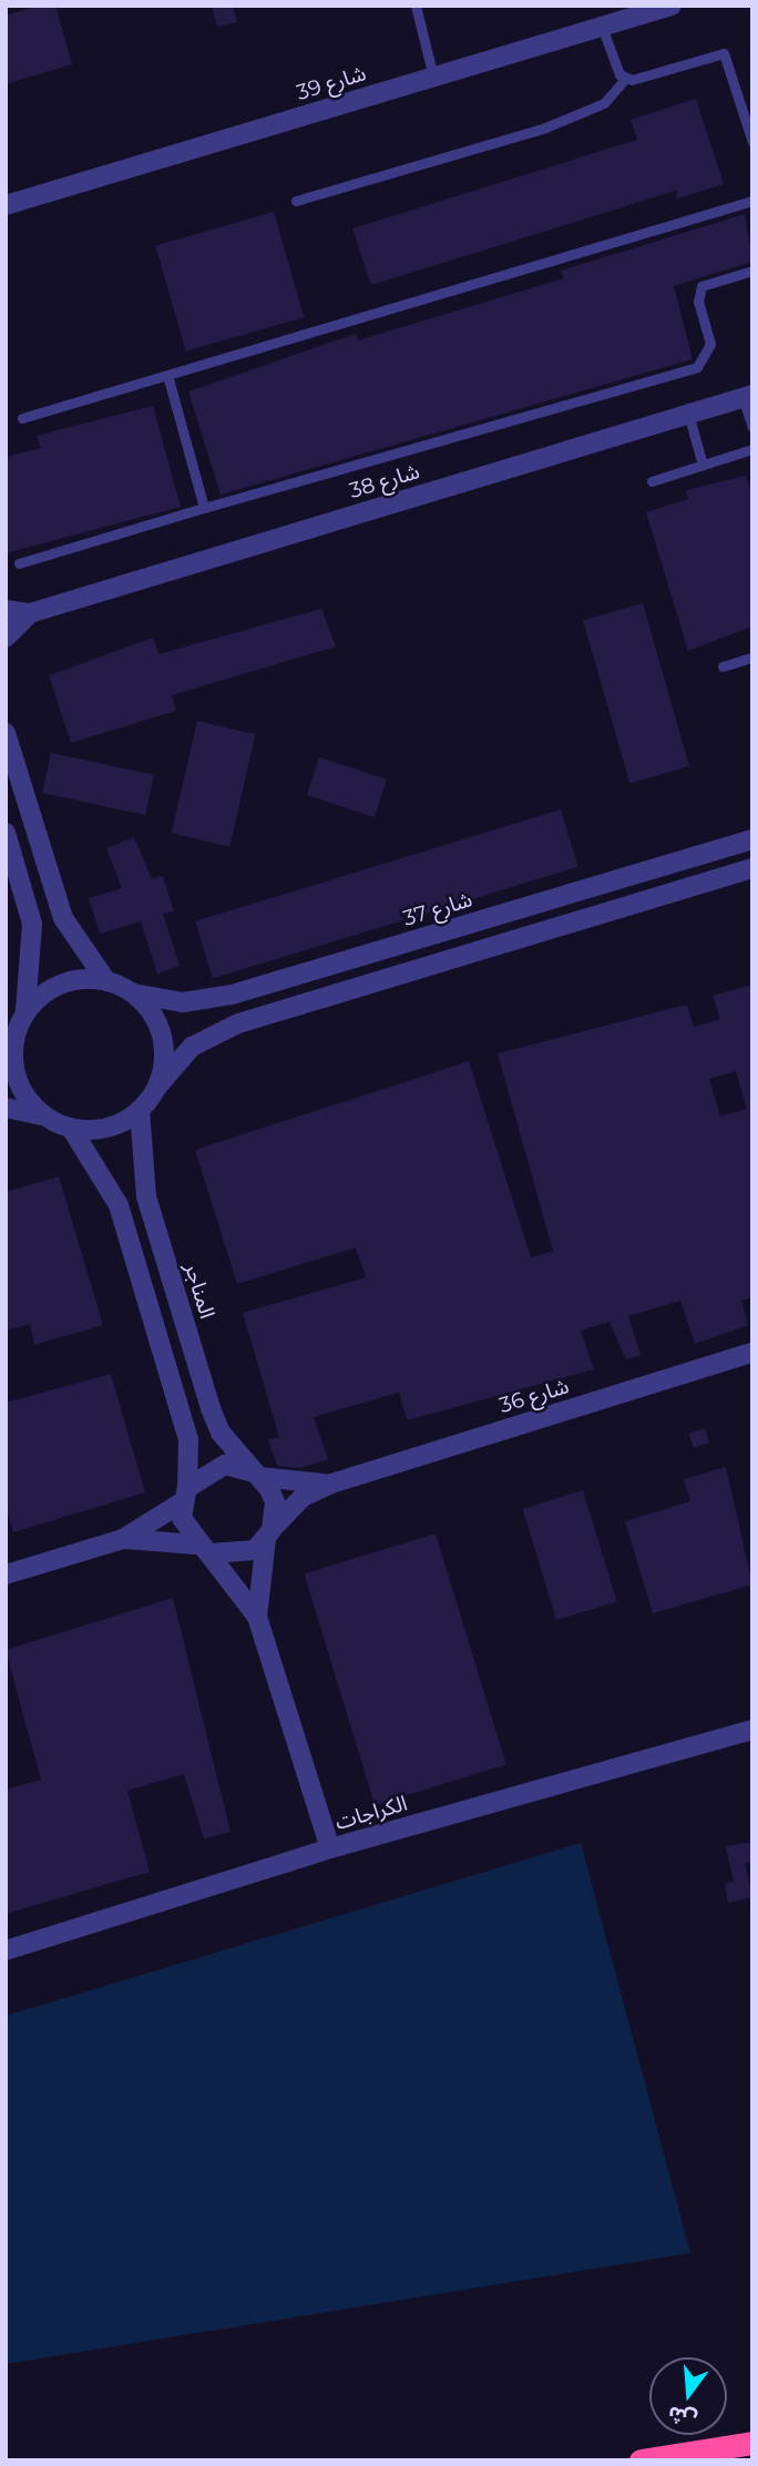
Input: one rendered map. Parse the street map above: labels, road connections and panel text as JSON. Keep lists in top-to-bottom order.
{
  "streets": {
    "street": [
      "شارع 39",
      "شارع 38",
      "شارع 37",
      "المناجر",
      "شارع 36",
      "الكراجات"
    ]
  },
  "crossings": [
    ["شارع 37", "المناجر"],
    ["المناجر", "شارع 36"]
  ],
  "north": "bottom"
}
